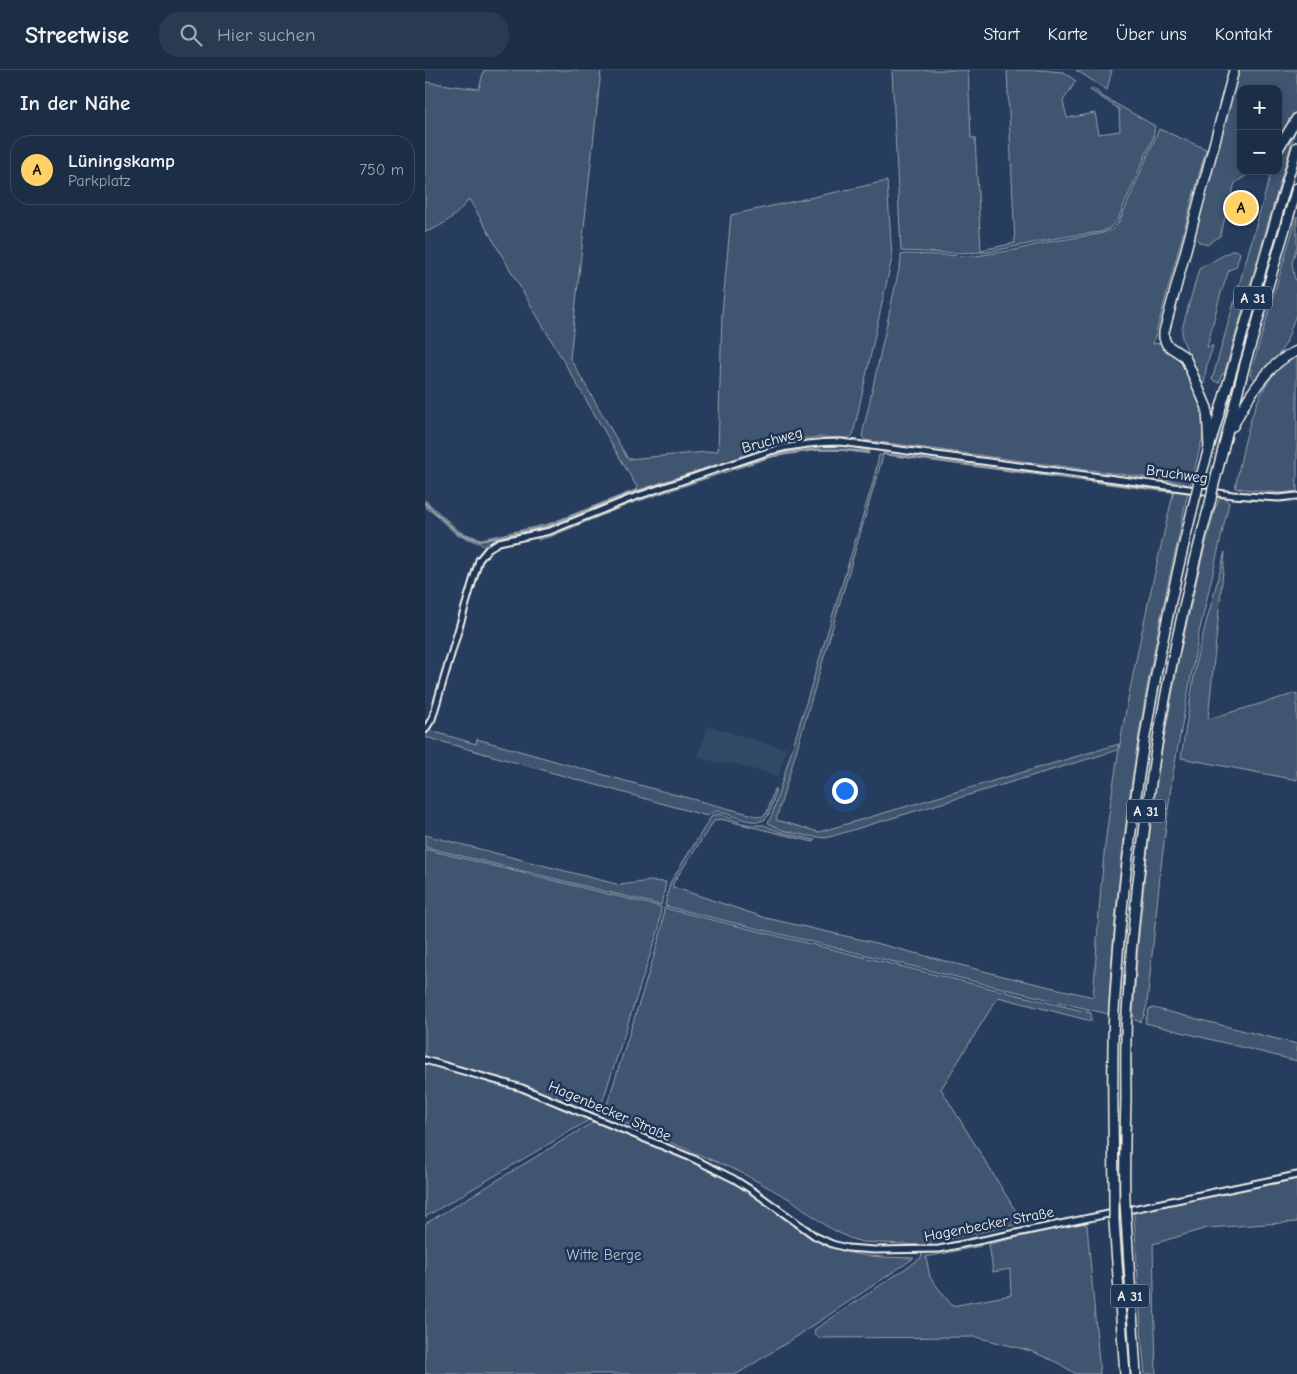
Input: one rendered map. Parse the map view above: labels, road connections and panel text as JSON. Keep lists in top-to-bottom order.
{
  "streets": {
    "highway": ["A 31"],
    "street": ["Bruchweg", "Hagenbecker Straße"]
  },
  "parks": ["Witte Berge"],
  "page": {
    "header": "Streetwise",
    "search": "Hier suchen",
    "nav": [
      "Start",
      "Karte",
      "Über uns",
      "Kontakt"
    ],
    "heading": "In der Nähe",
    "map_buttons": ["+", "−"],
    "list": [
      {
        "mark": "A",
        "name": "Lüningskamp",
        "note": "Parkplatz",
        "value": "750 m"
      }
    ],
    "pins": "A"
  }
}
